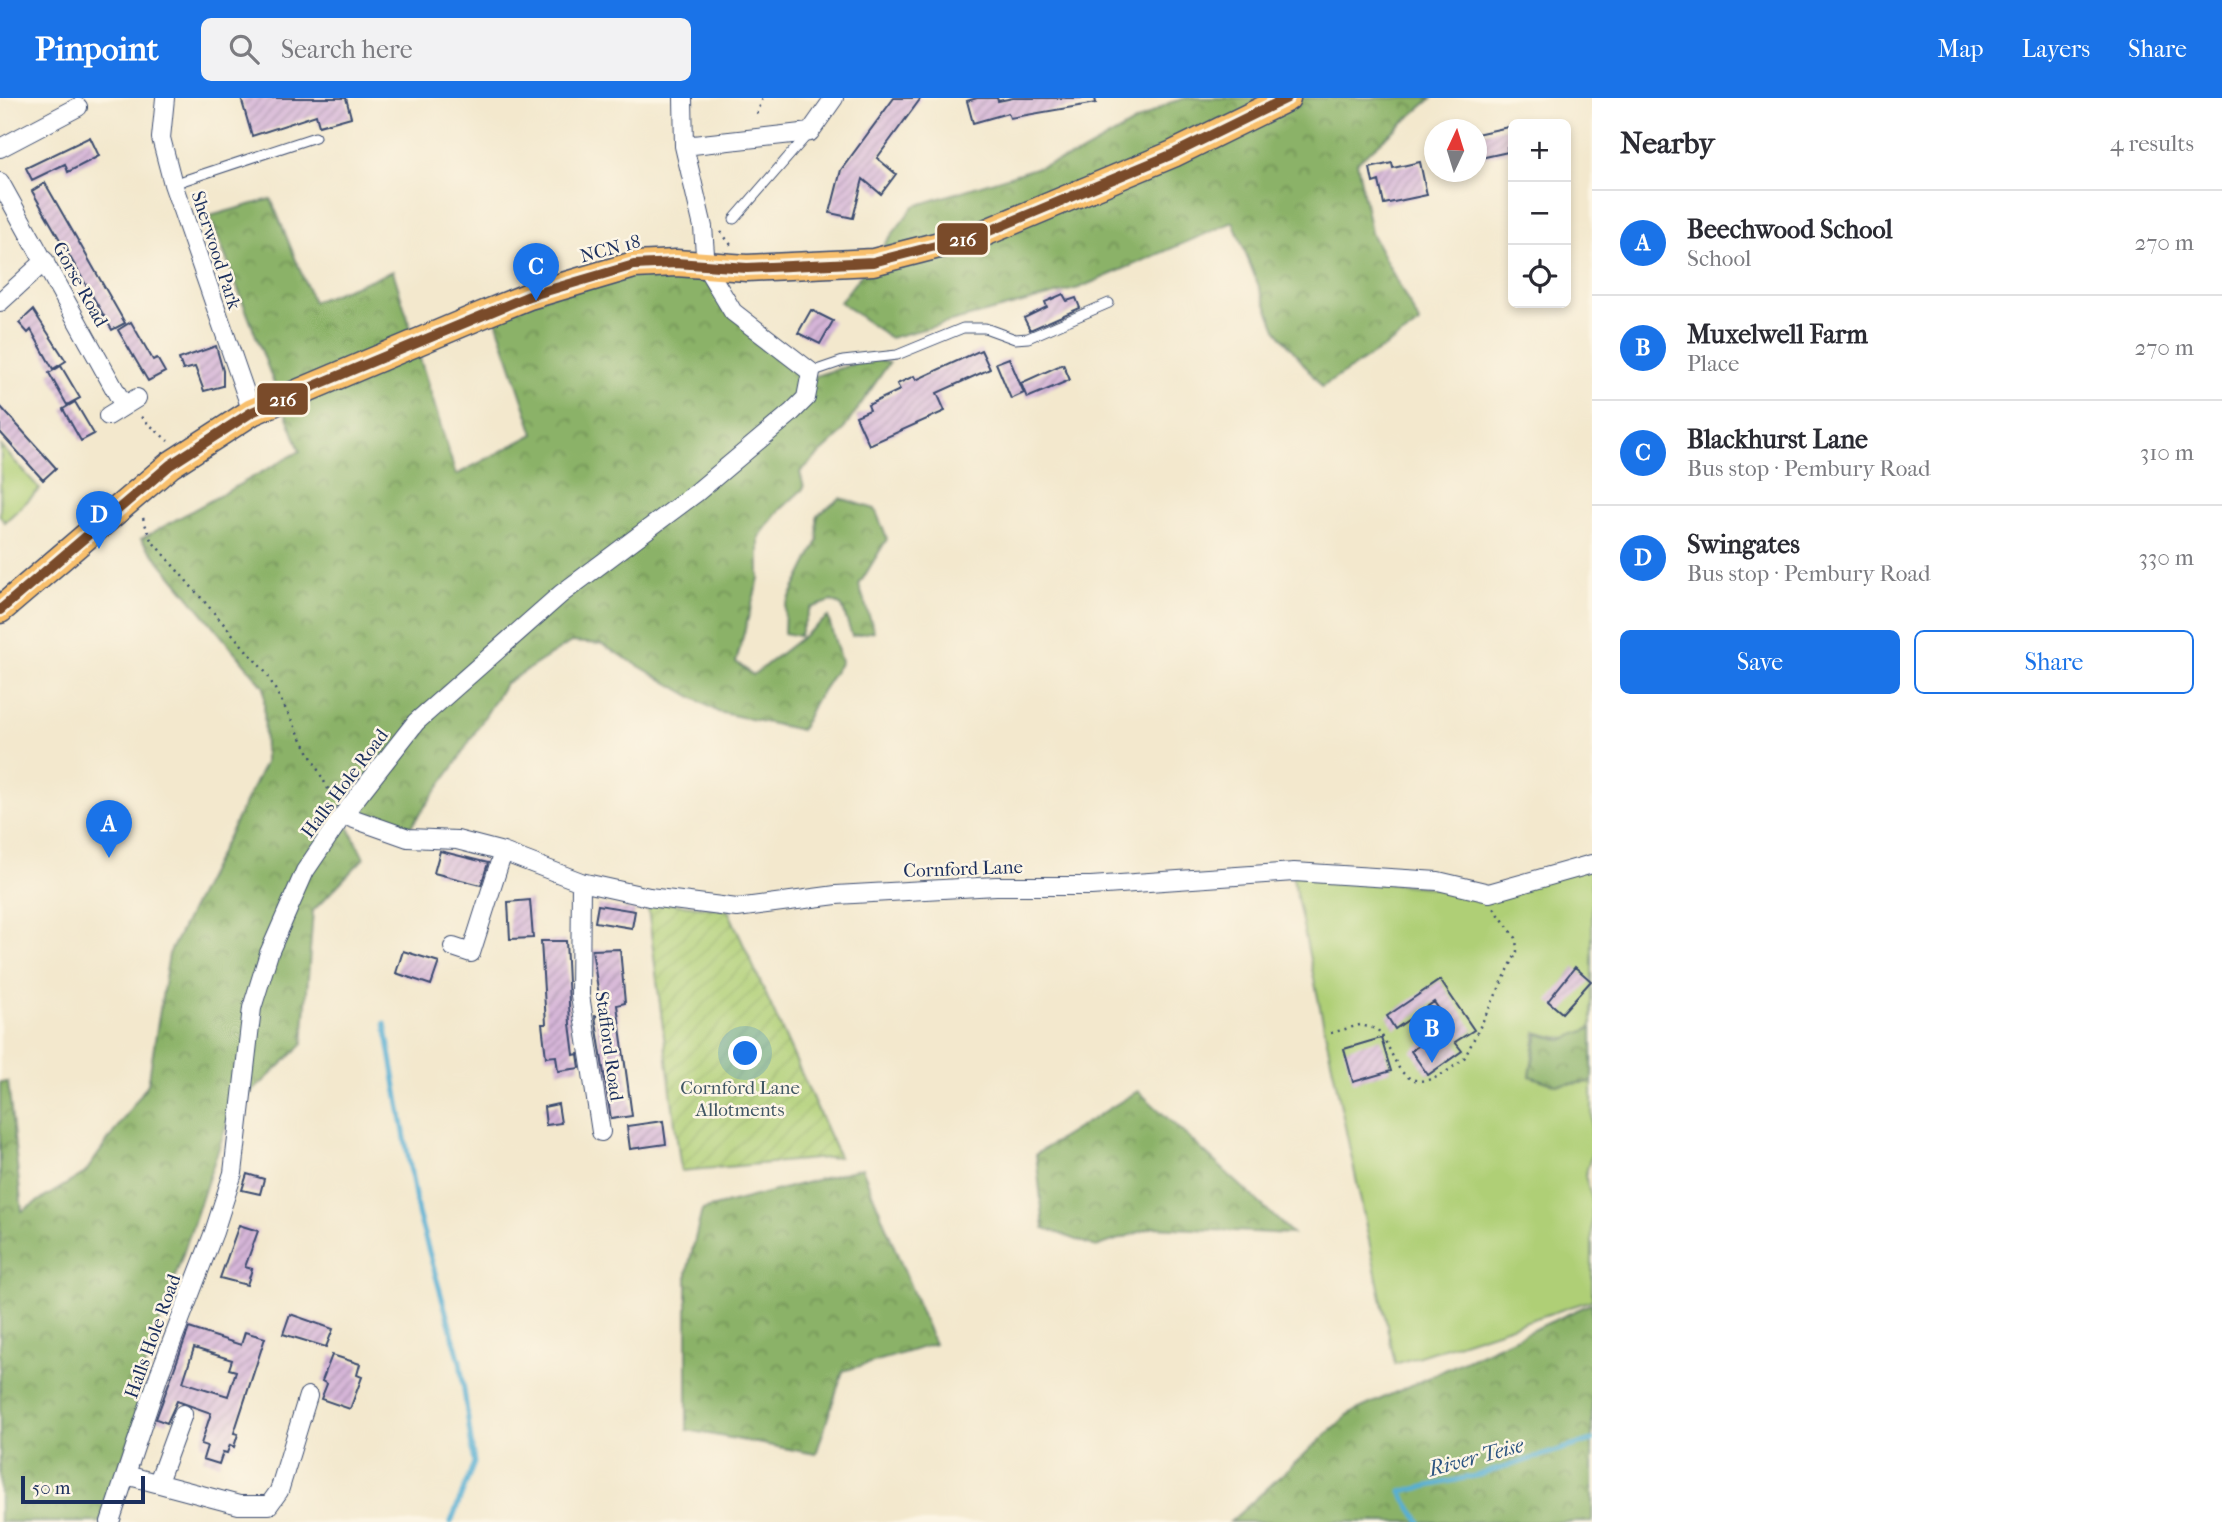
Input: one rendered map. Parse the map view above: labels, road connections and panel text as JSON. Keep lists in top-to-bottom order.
{
  "streets": {
    "street": [
      "Sherwood Park",
      "Gorse Road",
      "Halls Hole Road",
      "Cornford Lane",
      "Stafford Road"
    ]
  },
  "crossings": [
    ["Halls Hole Road", "Cornford Lane"],
    ["Cornford Lane", "Stafford Road"]
  ],
  "water": ["River Teise"],
  "parks": ["Cornford Lane Allotments"],
  "lines": ["transit line 216"],
  "scale_bar": "50 m",
  "north": "top",
  "page": {
    "header": "Pinpoint",
    "search": "Search here",
    "nav": ["Map", "Layers", "Share"],
    "heading": ["Nearby", "4 results"],
    "map_buttons": ["+", "−"],
    "list": [
      {
        "mark": "A",
        "name": "Beechwood School",
        "note": "School",
        "value": "270 m"
      },
      {
        "mark": "B",
        "name": "Muxelwell Farm",
        "note": "Place",
        "value": "270 m"
      },
      {
        "mark": "C",
        "name": "Blackhurst Lane",
        "note": "Bus stop · Pembury Road",
        "value": "310 m"
      },
      {
        "mark": "D",
        "name": "Swingates",
        "note": "Bus stop · Pembury Road",
        "value": "330 m"
      }
    ],
    "pins": [
      "C",
      "D",
      "A",
      "B"
    ],
    "buttons": ["Save", "Share"],
    "scale": "50 m"
  }
}
